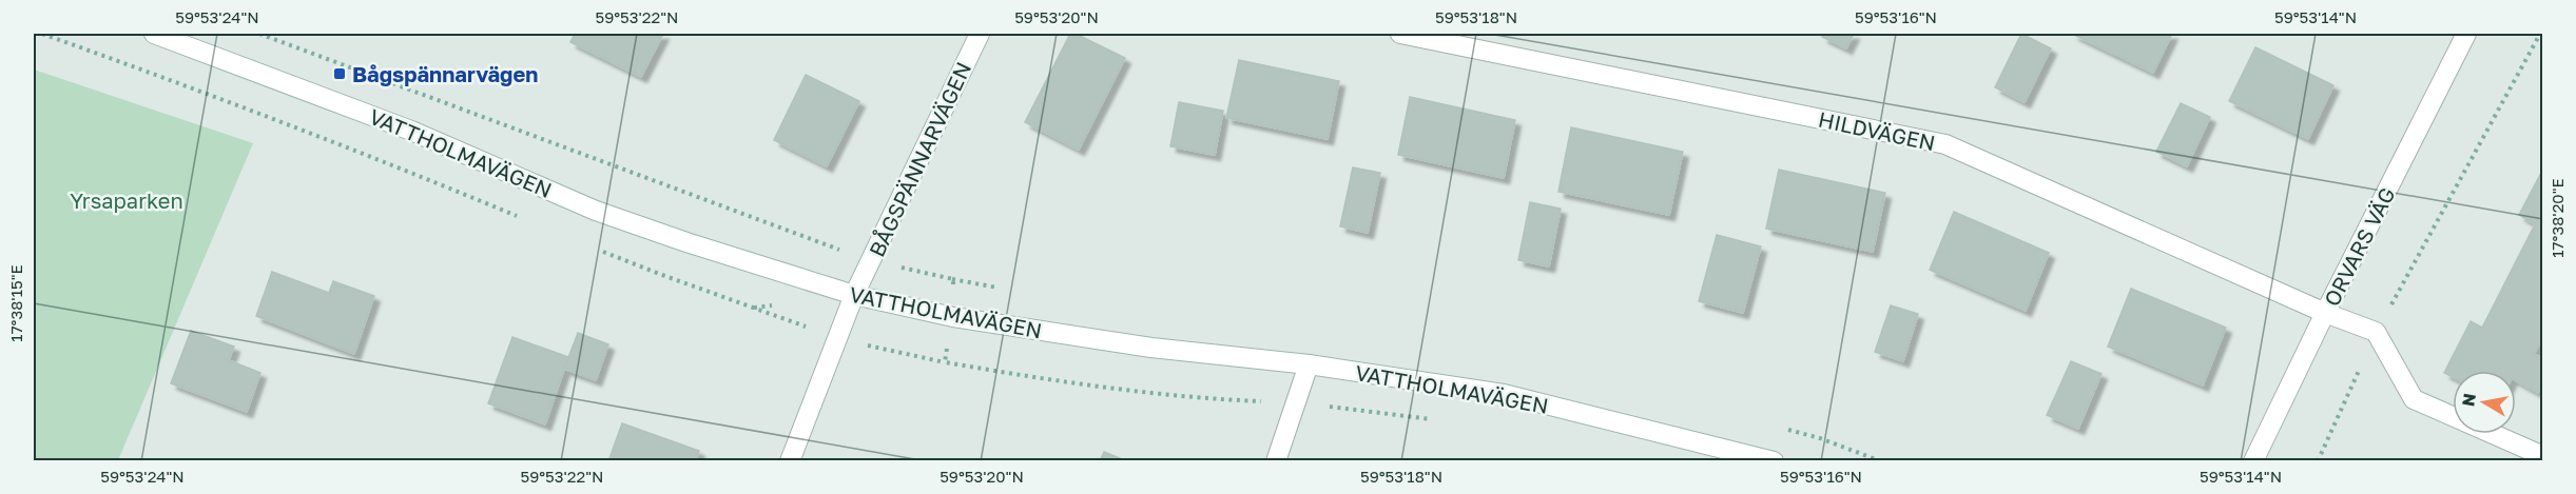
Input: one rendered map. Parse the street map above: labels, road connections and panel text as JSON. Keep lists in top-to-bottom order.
{
  "streets": {
    "street": [
      "HILDVÄGEN",
      "VATTHOLMAVÄGEN",
      "BÅGSPÄNNARVÄGEN",
      "ORVARS VÄG"
    ]
  },
  "crossings": [
    ["HILDVÄGEN", "ORVARS VÄG"],
    ["VATTHOLMAVÄGEN", "BÅGSPÄNNARVÄGEN"]
  ],
  "parks": ["Yrsaparken"],
  "places": {
    "transit": ["Bågspännarvägen"]
  },
  "north": "left",
  "coordinates": [
    "59°53'24\"N",
    "59°53'22\"N",
    "59°53'20\"N",
    "59°53'18\"N",
    "59°53'16\"N",
    "59°53'14\"N",
    "17°38'20\"E",
    "17°38'15\"E"
  ]
}
